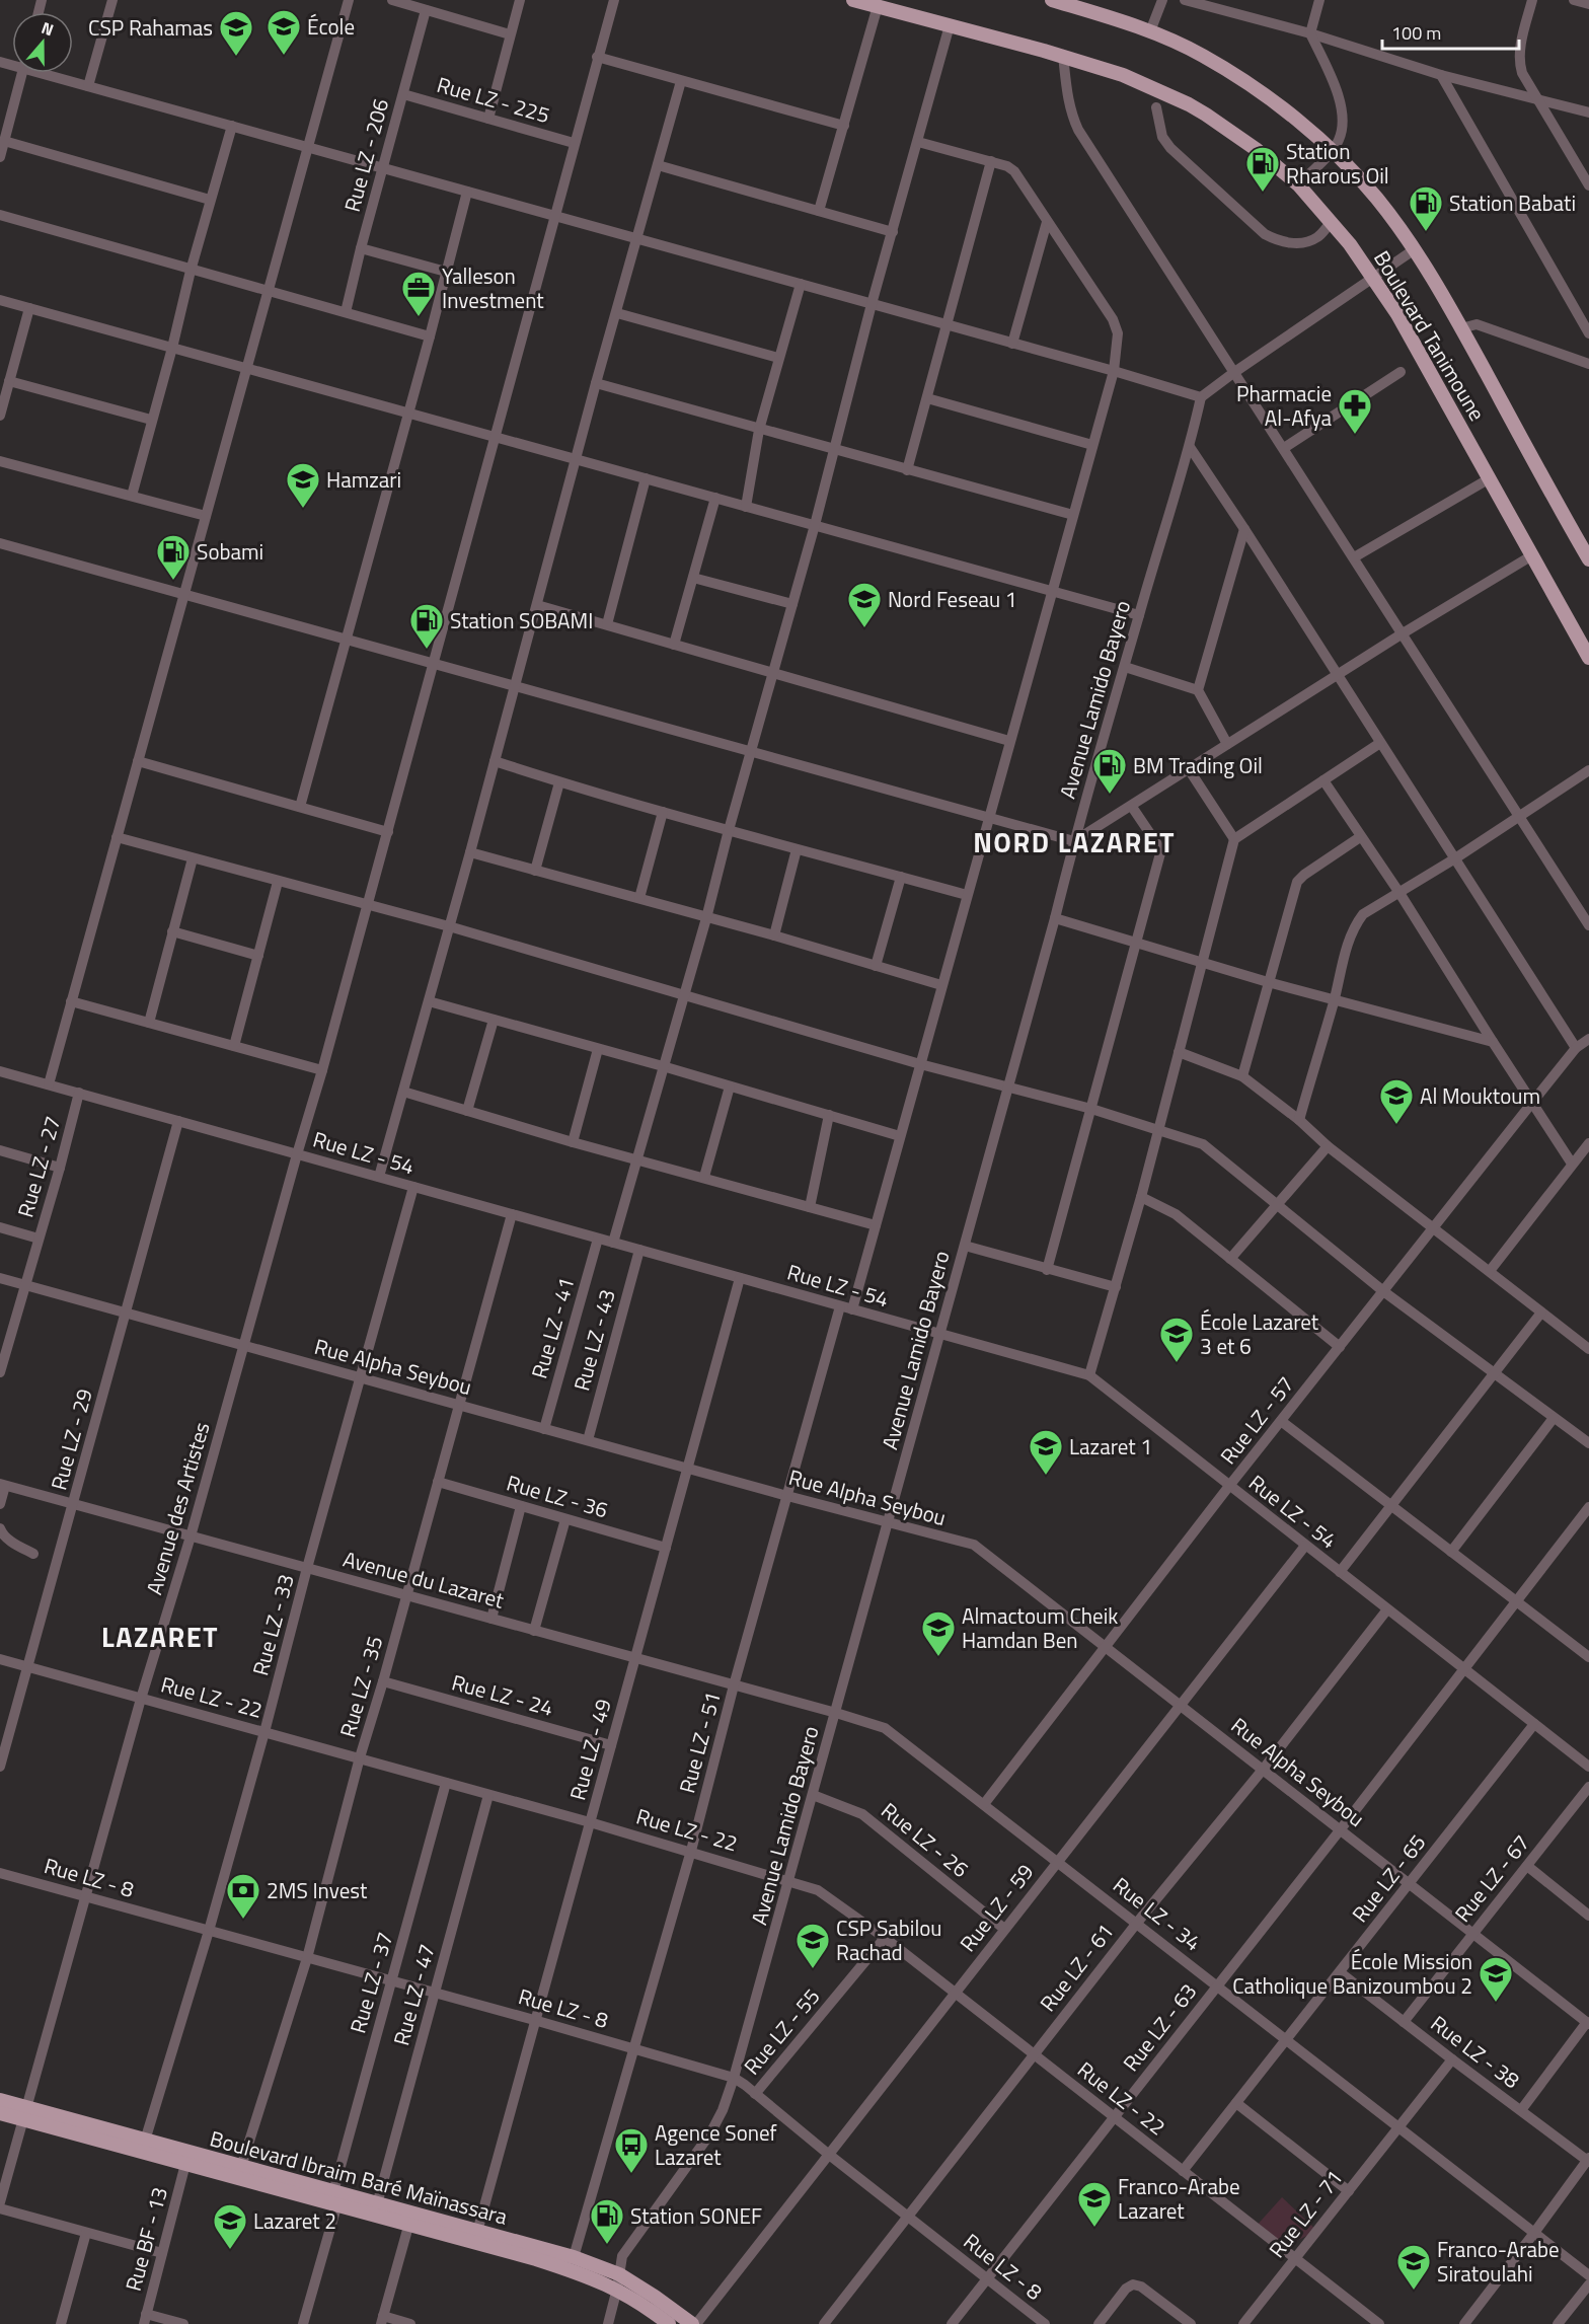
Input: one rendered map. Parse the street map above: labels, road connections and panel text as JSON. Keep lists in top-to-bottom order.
{
  "streets": {
    "main road": ["Boulevard Tanimoune", "Boulevard Ibraim Baré Maïnassara"],
    "street": [
      "Rue LZ - 225",
      "Rue LZ - 206",
      "Avenue Lamido Bayero",
      "Rue LZ - 54",
      "Rue LZ - 27",
      "Rue LZ - 41",
      "Rue LZ - 43",
      "Rue Alpha Seybou",
      "Rue LZ - 57",
      "Rue LZ - 29",
      "Rue LZ - 36",
      "Avenue des Artistes",
      "Avenue du Lazaret",
      "Rue LZ - 33",
      "Rue LZ - 35",
      "Rue LZ - 24",
      "Rue LZ - 22",
      "Rue LZ - 51",
      "Rue LZ - 49",
      "Rue LZ - 26",
      "Rue LZ - 8",
      "Rue LZ - 65",
      "Rue LZ - 67",
      "Rue LZ - 59",
      "Rue LZ - 34",
      "Rue LZ - 61",
      "Rue LZ - 37",
      "Rue LZ - 47",
      "Rue LZ - 63",
      "Rue LZ - 55",
      "Rue LZ - 38",
      "Rue LZ - 71",
      "Rue BF - 13"
    ]
  },
  "crossings": [
    ["Rue LZ - 225", "Rue LZ - 206"],
    ["Rue LZ - 225", "Avenue des Artistes"],
    ["Avenue Lamido Bayero", "Rue LZ - 54"],
    ["Avenue Lamido Bayero", "Rue Alpha Seybou"],
    ["Avenue Lamido Bayero", "Avenue du Lazaret"],
    ["Avenue Lamido Bayero", "Rue LZ - 22"],
    ["Avenue Lamido Bayero", "Rue LZ - 26"],
    ["Avenue Lamido Bayero", "Rue LZ - 8"],
    ["Avenue Lamido Bayero", "Rue LZ - 34"],
    ["Avenue Lamido Bayero", "Boulevard Ibraim Baré Maïnassara"],
    ["Rue LZ - 54", "Rue LZ - 27"],
    ["Rue LZ - 54", "Rue LZ - 41"],
    ["Rue LZ - 54", "Rue LZ - 43"],
    ["Rue LZ - 54", "Rue LZ - 57"],
    ["Rue LZ - 54", "Rue LZ - 29"],
    ["Rue LZ - 54", "Avenue des Artistes"],
    ["Rue LZ - 54", "Rue LZ - 33"],
    ["Rue LZ - 54", "Rue LZ - 35"],
    ["Rue LZ - 54", "Rue LZ - 51"],
    ["Rue LZ - 54", "Rue LZ - 49"],
    ["Rue LZ - 54", "Rue LZ - 65"],
    ["Rue LZ - 54", "Rue LZ - 59"],
    ["Rue LZ - 54", "Rue LZ - 61"],
    ["Rue LZ - 54", "Rue LZ - 63"],
    ["Rue LZ - 27", "Rue Alpha Seybou"],
    ["Rue LZ - 41", "Rue Alpha Seybou"],
    ["Rue LZ - 43", "Rue Alpha Seybou"],
    ["Rue Alpha Seybou", "Rue LZ - 57"],
    ["Rue Alpha Seybou", "Rue LZ - 29"],
    ["Rue Alpha Seybou", "Avenue des Artistes"],
    ["Rue Alpha Seybou", "Rue LZ - 33"],
    ["Rue Alpha Seybou", "Rue LZ - 35"],
    ["Rue Alpha Seybou", "Rue LZ - 51"],
    ["Rue Alpha Seybou", "Rue LZ - 49"],
    ["Rue Alpha Seybou", "Rue LZ - 65"],
    ["Rue Alpha Seybou", "Rue LZ - 67"],
    ["Rue Alpha Seybou", "Rue LZ - 59"],
    ["Rue Alpha Seybou", "Rue LZ - 61"],
    ["Rue Alpha Seybou", "Rue LZ - 63"],
    ["Rue LZ - 57", "Rue LZ - 34"],
    ["Rue LZ - 29", "Avenue du Lazaret"],
    ["Rue LZ - 29", "Rue LZ - 22"],
    ["Rue LZ - 36", "Rue LZ - 35"],
    ["Rue LZ - 36", "Rue LZ - 49"],
    ["Avenue des Artistes", "Avenue du Lazaret"],
    ["Avenue des Artistes", "Rue LZ - 22"],
    ["Avenue des Artistes", "Rue LZ - 8"],
    ["Avenue des Artistes", "Boulevard Ibraim Baré Maïnassara"],
    ["Avenue du Lazaret", "Rue LZ - 33"],
    ["Avenue du Lazaret", "Rue LZ - 35"],
    ["Avenue du Lazaret", "Rue LZ - 51"],
    ["Avenue du Lazaret", "Rue LZ - 49"],
    ["Avenue du Lazaret", "Rue LZ - 34"],
    ["Rue LZ - 33", "Rue LZ - 22"],
    ["Rue LZ - 33", "Rue LZ - 8"],
    ["Rue LZ - 33", "Boulevard Ibraim Baré Maïnassara"],
    ["Rue LZ - 35", "Rue LZ - 24"],
    ["Rue LZ - 35", "Rue LZ - 22"],
    ["Rue LZ - 35", "Rue LZ - 8"],
    ["Rue LZ - 35", "Boulevard Ibraim Baré Maïnassara"],
    ["Rue LZ - 24", "Rue LZ - 49"],
    ["Rue LZ - 22", "Rue LZ - 51"],
    ["Rue LZ - 22", "Rue LZ - 49"],
    ["Rue LZ - 22", "Rue LZ - 65"],
    ["Rue LZ - 22", "Rue LZ - 59"],
    ["Rue LZ - 22", "Rue LZ - 61"],
    ["Rue LZ - 22", "Rue LZ - 37"],
    ["Rue LZ - 22", "Rue LZ - 47"],
    ["Rue LZ - 22", "Rue LZ - 63"],
    ["Rue LZ - 22", "Rue LZ - 55"],
    ["Rue LZ - 22", "Rue LZ - 71"],
    ["Rue LZ - 51", "Rue LZ - 8"],
    ["Rue LZ - 51", "Boulevard Ibraim Baré Maïnassara"],
    ["Rue LZ - 49", "Rue LZ - 8"],
    ["Rue LZ - 49", "Boulevard Ibraim Baré Maïnassara"],
    ["Rue LZ - 26", "Rue LZ - 59"],
    ["Rue LZ - 8", "Rue LZ - 59"],
    ["Rue LZ - 8", "Rue LZ - 61"],
    ["Rue LZ - 8", "Rue LZ - 37"],
    ["Rue LZ - 8", "Rue LZ - 47"],
    ["Rue LZ - 8", "Rue LZ - 63"],
    ["Rue LZ - 8", "Rue LZ - 55"],
    ["Rue LZ - 65", "Rue LZ - 34"],
    ["Rue LZ - 65", "Rue LZ - 38"],
    ["Rue LZ - 67", "Rue LZ - 38"],
    ["Rue LZ - 59", "Rue LZ - 34"],
    ["Rue LZ - 59", "Boulevard Ibraim Baré Maïnassara"],
    ["Rue LZ - 34", "Rue LZ - 61"],
    ["Rue LZ - 34", "Rue LZ - 63"],
    ["Rue LZ - 34", "Rue LZ - 71"],
    ["Rue LZ - 37", "Boulevard Ibraim Baré Maïnassara"],
    ["Rue LZ - 47", "Boulevard Ibraim Baré Maïnassara"],
    ["Rue LZ - 38", "Rue LZ - 71"],
    ["Boulevard Ibraim Baré Maïnassara", "Rue BF - 13"]
  ],
  "districts": ["NORD LAZARET", "LAZARET"],
  "places": {
    "school or university": [
      "École",
      "CSP Rahamas",
      "Hamzari",
      "Nord Feseau 1",
      "Al Mouktoum",
      "École Lazaret 3 et 6",
      "Lazaret 1",
      "Almactoum Cheik Hamdan Ben",
      "CSP Sabilou Rachad",
      "École Mission Catholique Banizoumbou 2",
      "Franco-Arabe Lazaret",
      "Lazaret 2",
      "Franco-Arabe Siratoulahi"
    ],
    "fuel station": [
      "Station Rharous Oil",
      "Station Babati",
      "Sobami",
      "Station SOBAMI",
      "BM Trading Oil",
      "Station SONEF"
    ],
    "office": ["Yalleson Investment"],
    "pharmacy": ["Pharmacie Al-Afya"],
    "bank": ["2MS Invest"],
    "bus stop": ["Agence Sonef Lazaret"]
  },
  "scale_bar": "100 m",
  "north": "top"
}
